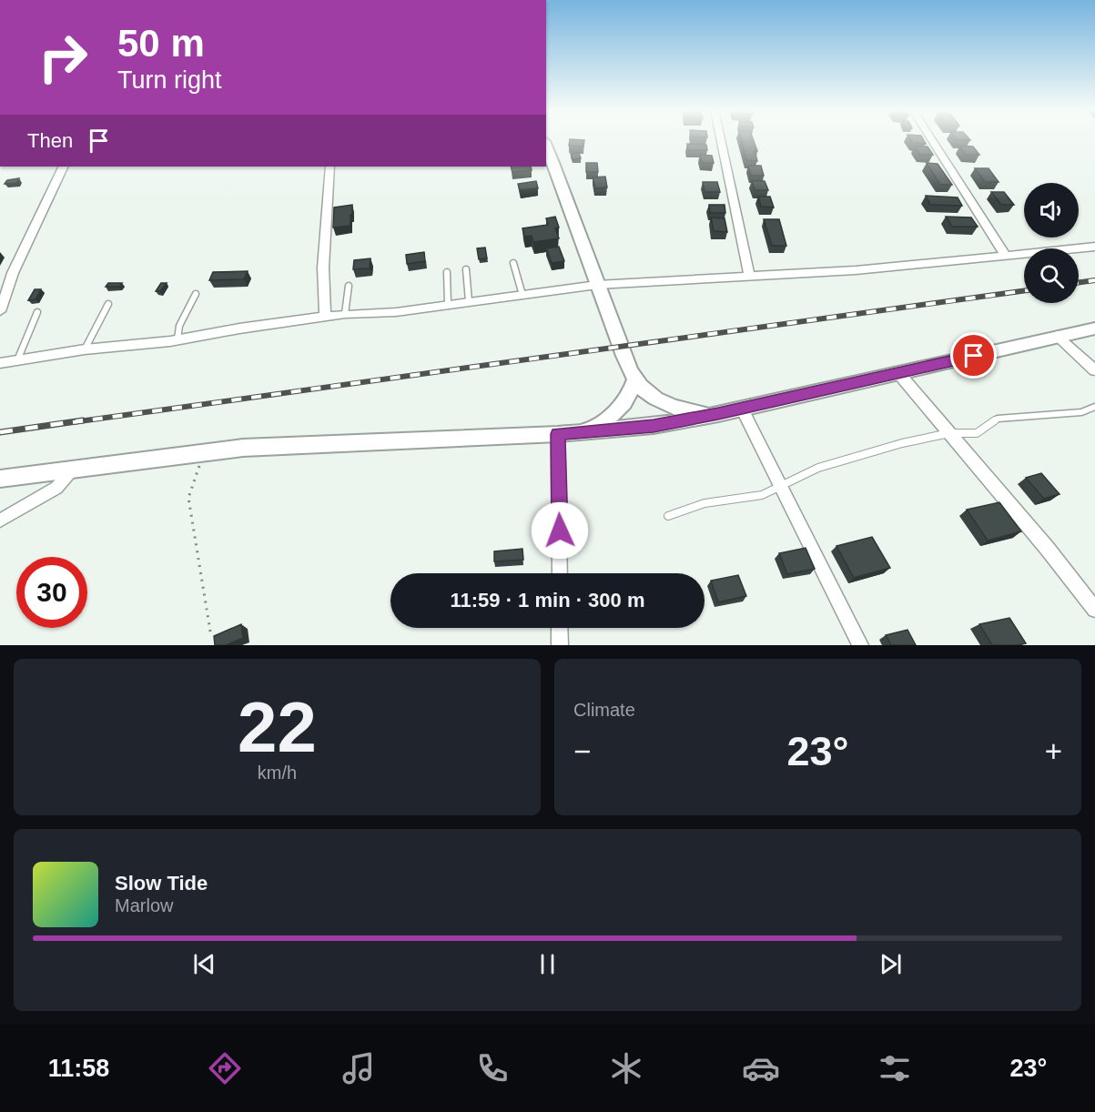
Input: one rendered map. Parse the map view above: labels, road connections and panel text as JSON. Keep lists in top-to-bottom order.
{
  "page": {
    "turn": ["50 m", "Turn right"],
    "then": "Then",
    "limit": "30",
    "trip": "11:59 · 1 min · 300 m",
    "tile": [
      ["22", "km/h"],
      "Climate"
    ],
    "heat": ["−", "23°", "+"],
    "song": ["Slow Tide", "Marlow"],
    "tabs": ["11:58", "23°"]
  }
}
